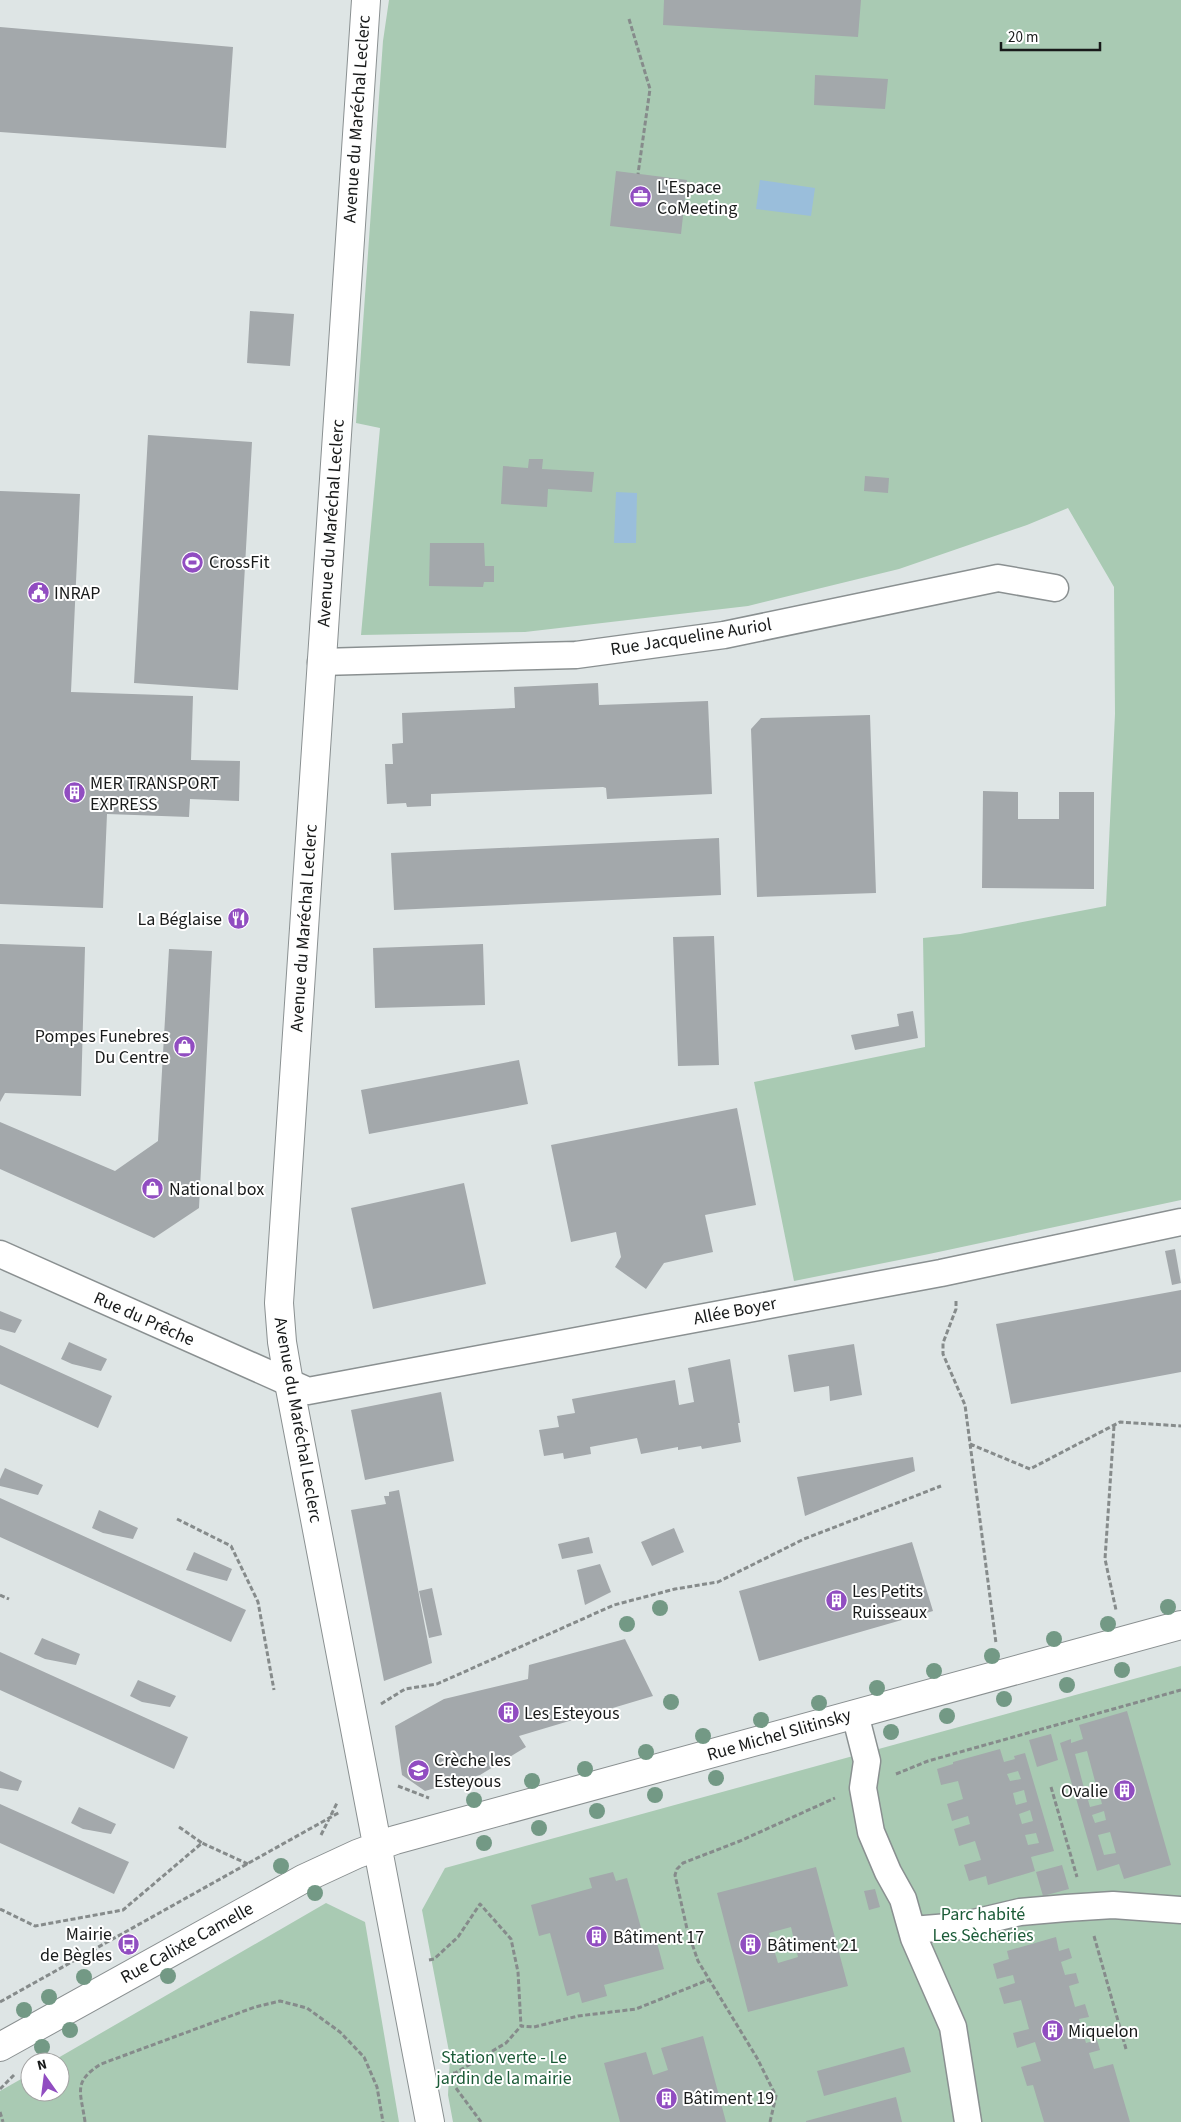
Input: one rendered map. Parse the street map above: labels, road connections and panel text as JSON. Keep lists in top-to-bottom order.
{
  "streets": {
    "street": [
      "Avenue du Maréchal Leclerc",
      "Rue Jacqueline Auriol",
      "Allée Boyer",
      "Rue du Prêche",
      "Rue Michel Slitinsky",
      "Rue Calixte Camelle"
    ]
  },
  "crossings": [
    ["Avenue du Maréchal Leclerc", "Rue Jacqueline Auriol"],
    ["Avenue du Maréchal Leclerc", "Allée Boyer"],
    ["Avenue du Maréchal Leclerc", "Rue du Prêche"],
    ["Avenue du Maréchal Leclerc", "Rue Michel Slitinsky"],
    ["Avenue du Maréchal Leclerc", "Rue Calixte Camelle"],
    ["Allée Boyer", "Rue du Prêche"],
    ["Rue Michel Slitinsky", "Rue Calixte Camelle"]
  ],
  "parks": ["Parc habité Les Sècheries", "Station verte - Le jardin de la mairie"],
  "places": {
    "office": ["L'Espace CoMeeting"],
    "sports": ["CrossFit"],
    "public building": ["INRAP"],
    "building": [
      "MER TRANSPORT EXPRESS",
      "Les Petits Ruisseaux",
      "Les Esteyous",
      "Ovalie",
      "Bâtiment 17",
      "Bâtiment 21",
      "Miquelon",
      "Bâtiment 19"
    ],
    "restaurant": ["La Béglaise"],
    "shop": ["Pompes Funebres Du Centre", "National box"],
    "school or university": ["Crèche les Esteyous"],
    "bus stop": ["Mairie de Bègles"]
  },
  "scale_bar": "20 m",
  "north": "top"
}
